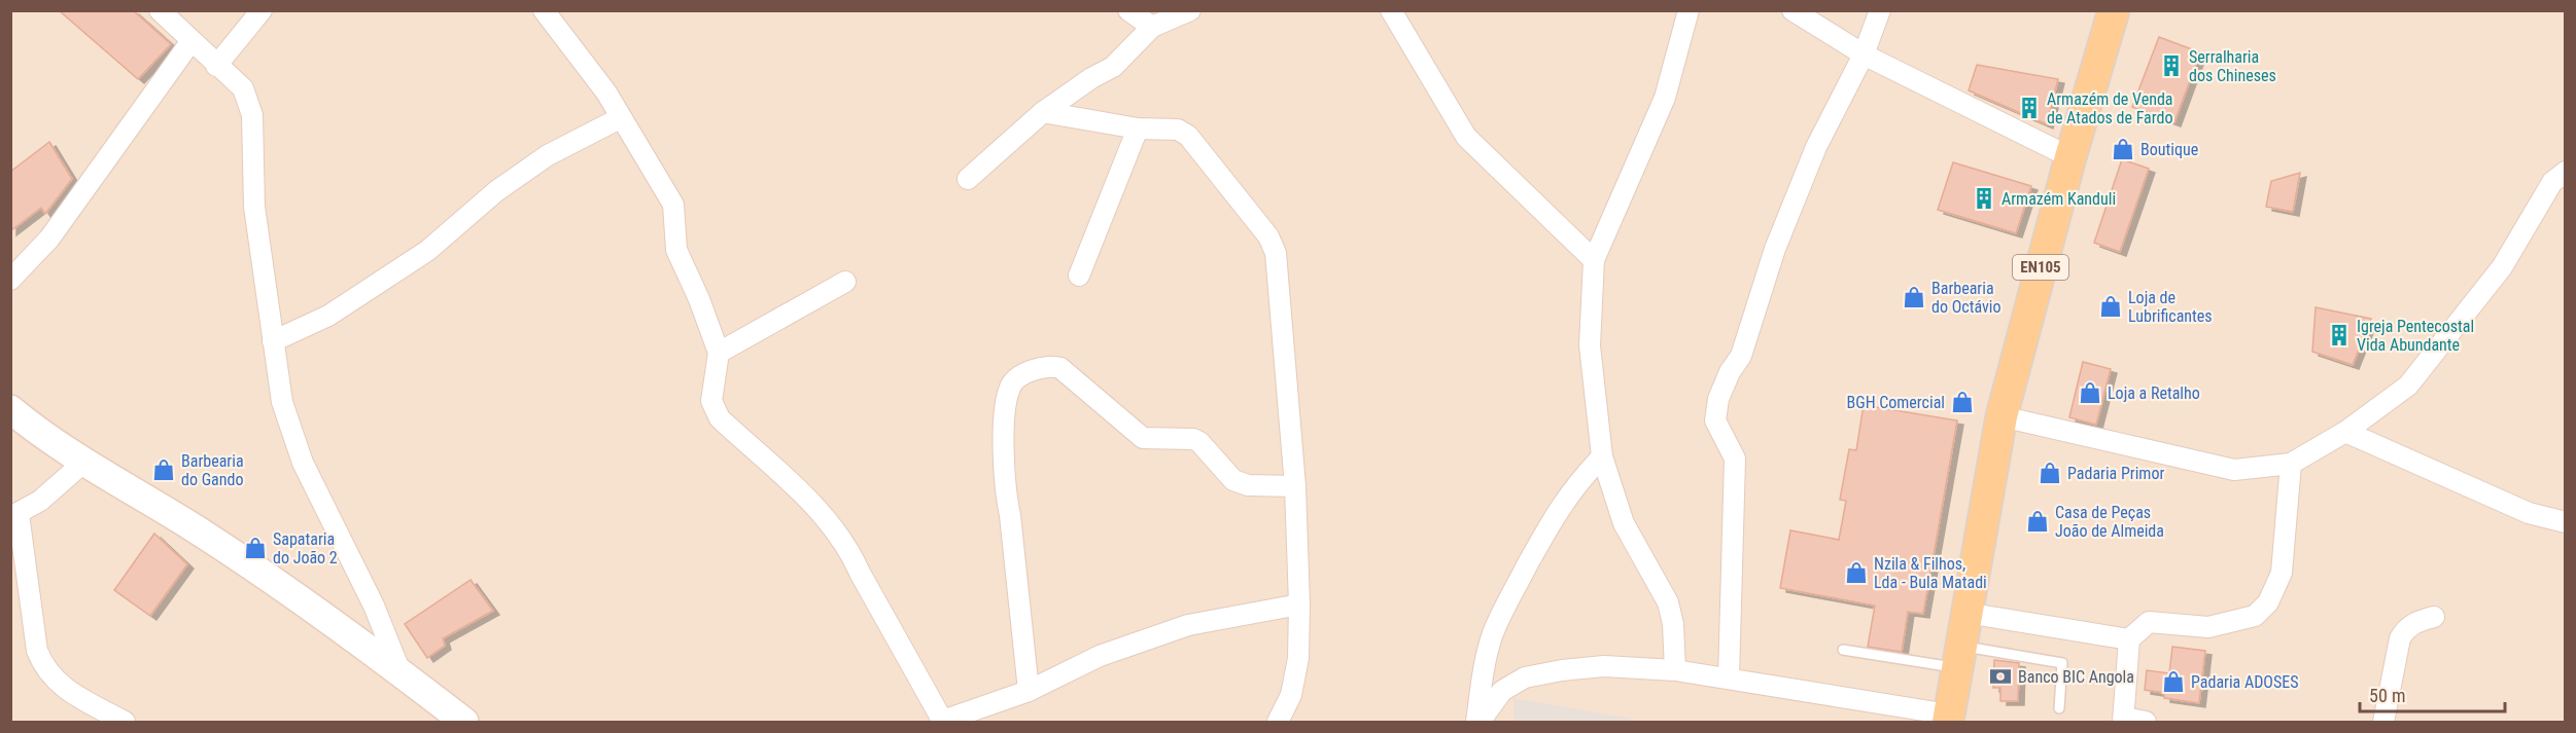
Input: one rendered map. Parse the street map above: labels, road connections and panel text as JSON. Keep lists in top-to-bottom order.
{
  "streets": {
    "main road": ["EN105"]
  },
  "places": {
    "building": [
      "Serralharia dos Chineses",
      "Armazém de Venda de Atados de Fardo",
      "Armazém Kanduli",
      "Igreja Pentecostal Vida Abundante"
    ],
    "shop": [
      "Boutique",
      "Barbearia do Octávio",
      "Loja de Lubrificantes",
      "Loja a Retalho",
      "BGH Comercial",
      "Barbearia do Gando",
      "Padaria Primor",
      "Casa de Peças João de Almeida",
      "Sapataria do João 2",
      "Nzila & Filhos, Lda - Bula Matadi",
      "Padaria ADOSES"
    ],
    "bank": ["Banco BIC Angola"]
  },
  "scale_bar": "50 m"
}
